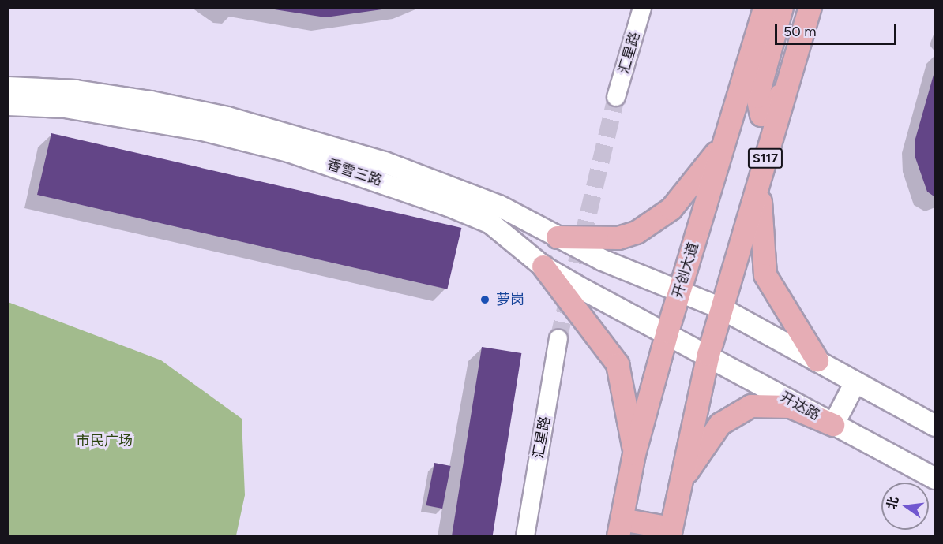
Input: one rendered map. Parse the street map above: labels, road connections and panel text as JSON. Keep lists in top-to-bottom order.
{
  "streets": {
    "main road": [
      "S117",
      "香雪三路",
      "开创大道",
      "开达路"
    ],
    "street": ["汇星路"]
  },
  "crossings": [
    ["S117", "开达路"],
    ["香雪三路", "开创大道"],
    ["香雪三路", "开达路"],
    ["开创大道", "开达路"]
  ],
  "parks": ["市民广场"],
  "places": ["萝岗"],
  "scale_bar": "50 m",
  "north": "left"
}
